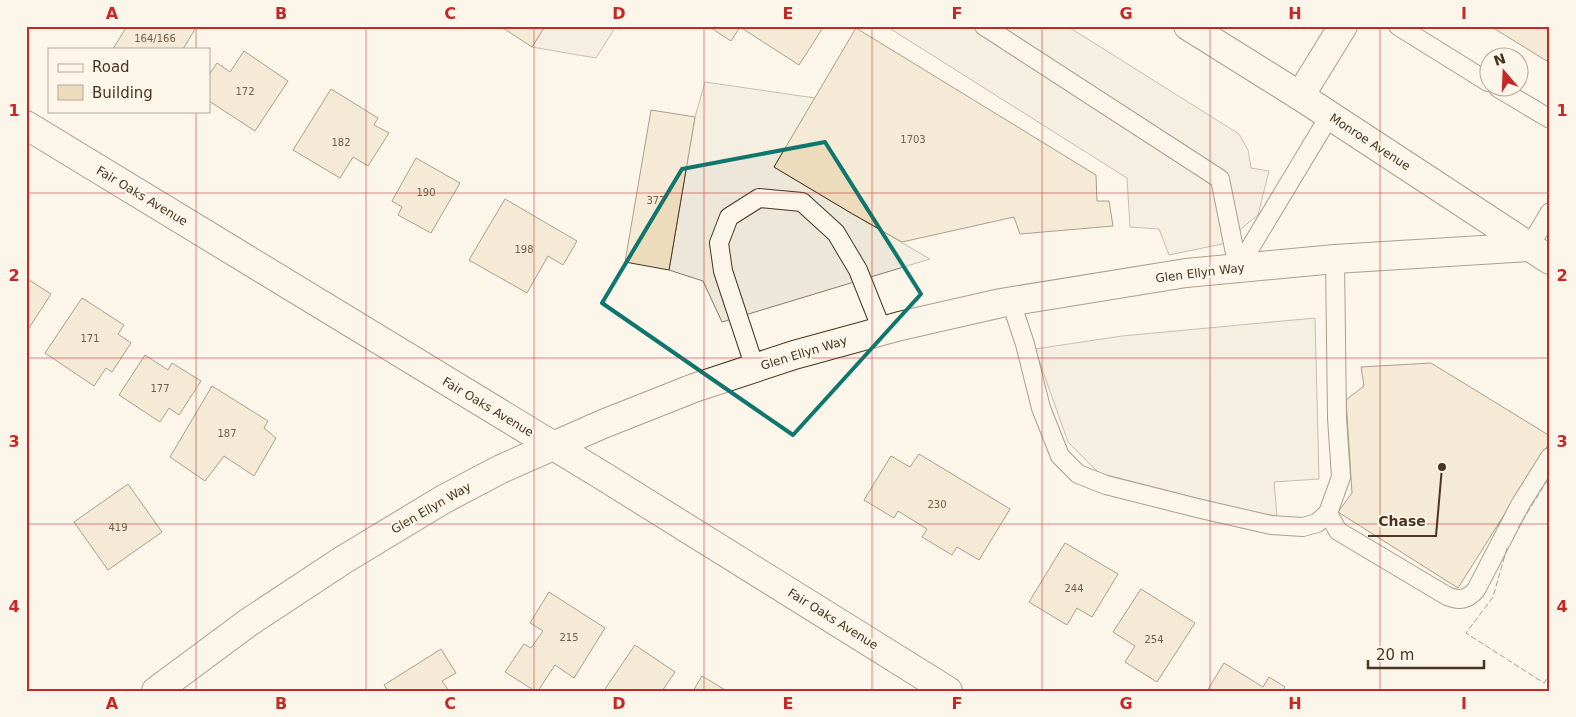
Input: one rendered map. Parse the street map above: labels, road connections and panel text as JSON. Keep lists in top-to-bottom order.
{
  "streets": {
    "street": ["Monroe Avenue", "Fair Oaks Avenue", "Glen Ellyn Way"]
  },
  "crossings": [
    ["Monroe Avenue", "Glen Ellyn Way"],
    ["Fair Oaks Avenue", "Glen Ellyn Way"]
  ],
  "places": ["Chase"],
  "house_numbers": [
    "164/166",
    "172",
    "1703",
    "182",
    "190",
    "377",
    "198",
    "171",
    "177",
    "187",
    "230",
    "419",
    "244",
    "215",
    "254"
  ],
  "legend": ["Road", "Building"],
  "scale_bar": "20 m",
  "north": "top",
  "grid": {
    "columns": [
      "A",
      "B",
      "C",
      "D",
      "E",
      "F",
      "G",
      "H",
      "I"
    ],
    "rows": [
      "1",
      "2",
      "3",
      "4"
    ]
  }
}
